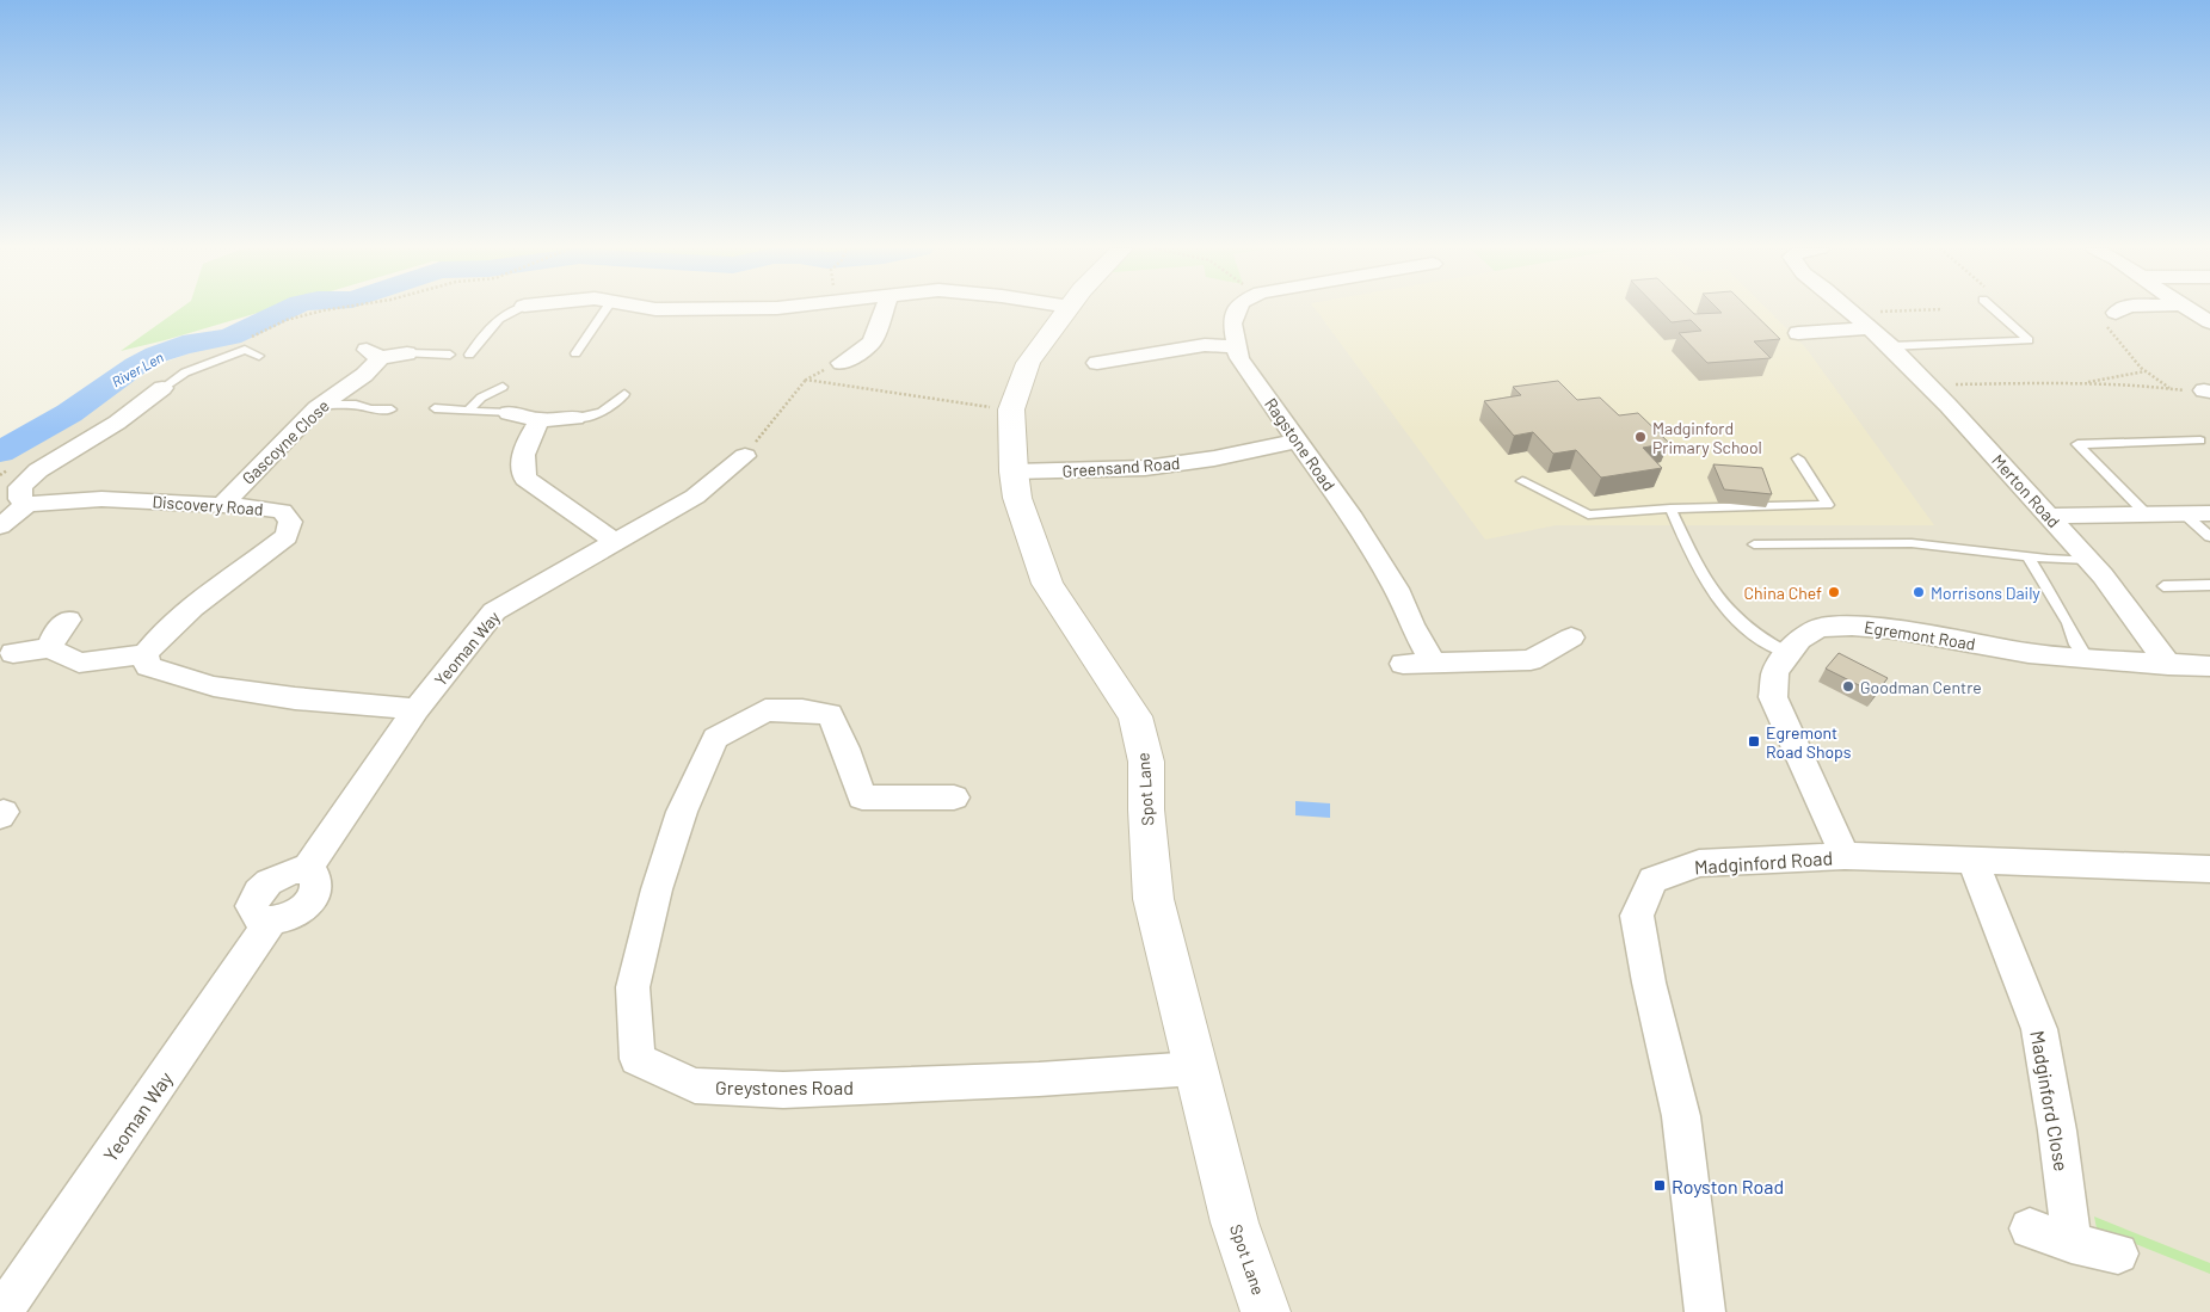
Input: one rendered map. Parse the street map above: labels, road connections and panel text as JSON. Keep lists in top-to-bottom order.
{
  "streets": {
    "street": [
      "Gascoyne Close",
      "Ragstone Road",
      "Greensand Road",
      "Merton Road",
      "Discovery Road",
      "Egremont Road",
      "Yeoman Way",
      "Spot Lane",
      "Madginford Road",
      "Greystones Road",
      "Madginford Close"
    ]
  },
  "crossings": [
    ["Gascoyne Close", "Discovery Road"],
    ["Ragstone Road", "Greensand Road"],
    ["Greensand Road", "Spot Lane"],
    ["Merton Road", "Egremont Road"],
    ["Egremont Road", "Madginford Road"],
    ["Spot Lane", "Greystones Road"],
    ["Madginford Road", "Madginford Close"]
  ],
  "water": ["River Len"],
  "places": {
    "other": [
      "Madginford Primary School",
      "China Chef",
      "Morrisons Daily",
      "Goodman Centre"
    ],
    "transit": ["Egremont Road Shops", "Royston Road"]
  }
}
